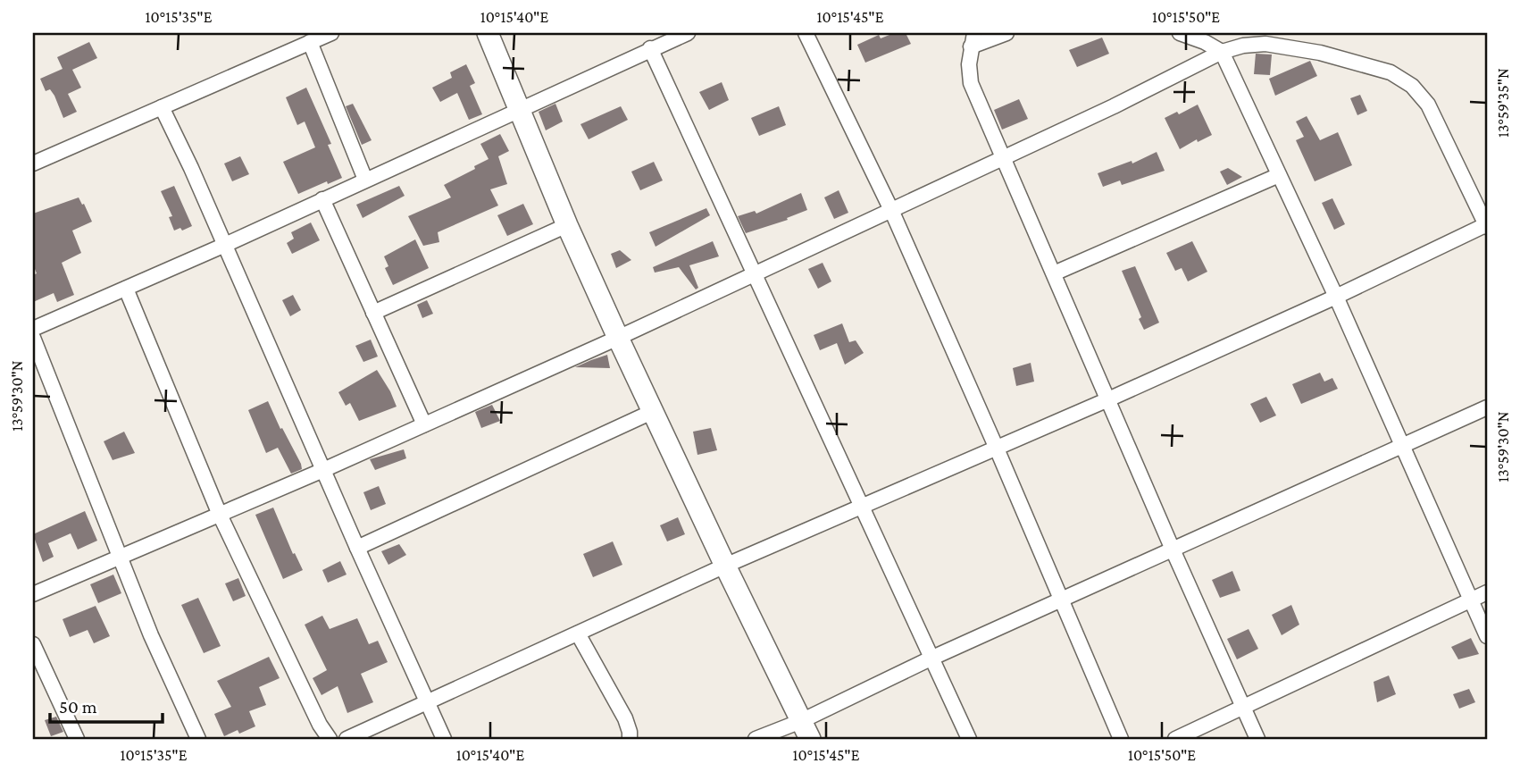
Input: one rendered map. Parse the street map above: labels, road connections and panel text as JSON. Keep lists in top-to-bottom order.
{
  "scale_bar": "50 m",
  "coordinates": [
    "10°15'35\"E",
    "10°15'40\"E",
    "10°15'45\"E",
    "10°15'50\"E",
    "13°59'35\"N",
    "13°59'30\"N"
  ]
}
